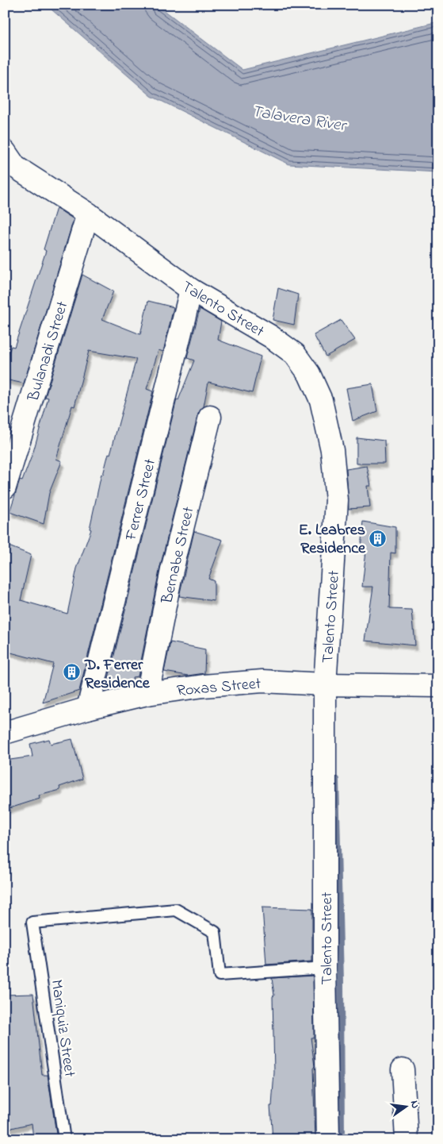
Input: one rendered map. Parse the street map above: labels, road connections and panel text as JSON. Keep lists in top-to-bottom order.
{
  "streets": {
    "street": [
      "Talento Street",
      "Bulanadi Street",
      "Ferrer Street",
      "Bernabe Street",
      "Roxas Street"
    ],
    "lane": ["Maniquiz Street"]
  },
  "crossings": [
    ["Talento Street", "Bulanadi Street"],
    ["Talento Street", "Ferrer Street"],
    ["Talento Street", "Roxas Street"],
    ["Talento Street", "Maniquiz Street"],
    ["Ferrer Street", "Roxas Street"],
    ["Bernabe Street", "Roxas Street"]
  ],
  "water": ["Talavera River"],
  "places": {
    "building": ["E. Leabres Residence", "D. Ferrer Residence"]
  },
  "north": "right"
}
